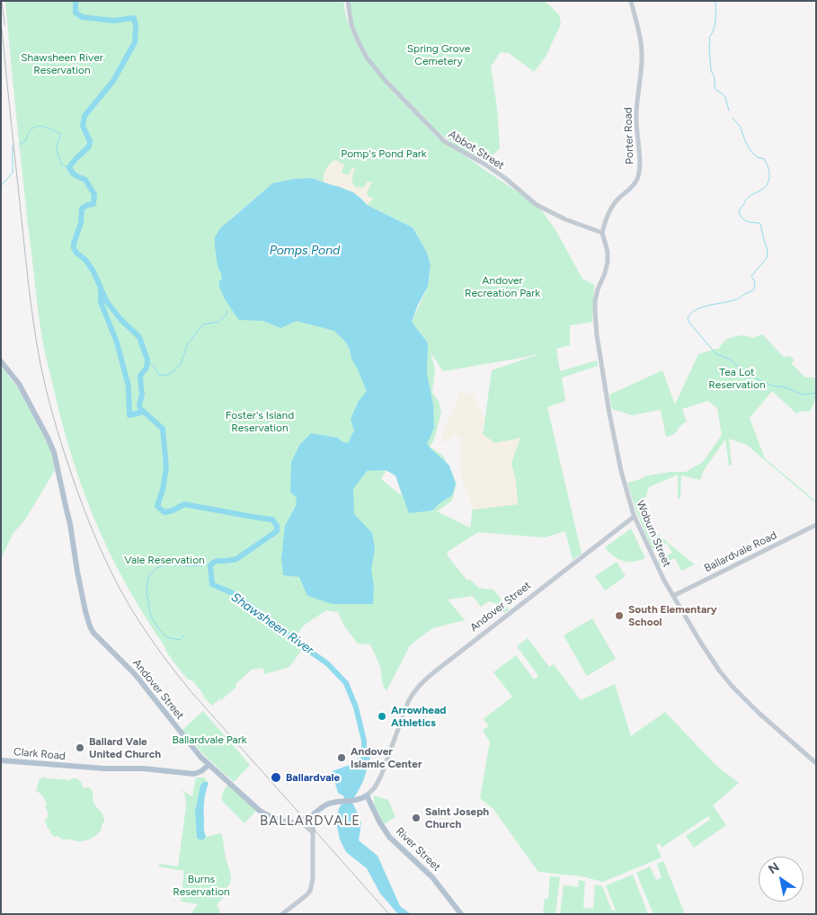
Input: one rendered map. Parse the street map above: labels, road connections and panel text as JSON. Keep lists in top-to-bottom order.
{
  "streets": {
    "main road": ["Andover Street", "Clark Road", "River Street"],
    "street": [
      "Porter Road",
      "Abbot Street",
      "Woburn Street",
      "Ballardvale Road"
    ]
  },
  "crossings": [
    ["Porter Road", "Abbot Street"],
    ["Porter Road", "Woburn Street"],
    ["Abbot Street", "Woburn Street"],
    ["Woburn Street", "Ballardvale Road"],
    ["Woburn Street", "Andover Street"],
    ["Andover Street", "Clark Road"],
    ["Andover Street", "River Street"]
  ],
  "districts": ["BALLARDVALE"],
  "water": ["Pomps Pond", "Shawsheen River"],
  "parks": [
    "Spring Grove Cemetery",
    "Shawsheen River Reservation",
    "Pomp's Pond Park",
    "Andover Recreation Park",
    "Tea Lot Reservation",
    "Foster's Island Reservation",
    "Vale Reservation",
    "Ballardvale Park",
    "Burns Reservation"
  ],
  "places": [
    "South Elementary School",
    "Arrowhead Athletics",
    "Ballard Vale United Church",
    "Andover Islamic Center",
    "Ballardvale",
    "Saint Joseph Church"
  ],
  "north": "top left"
}
